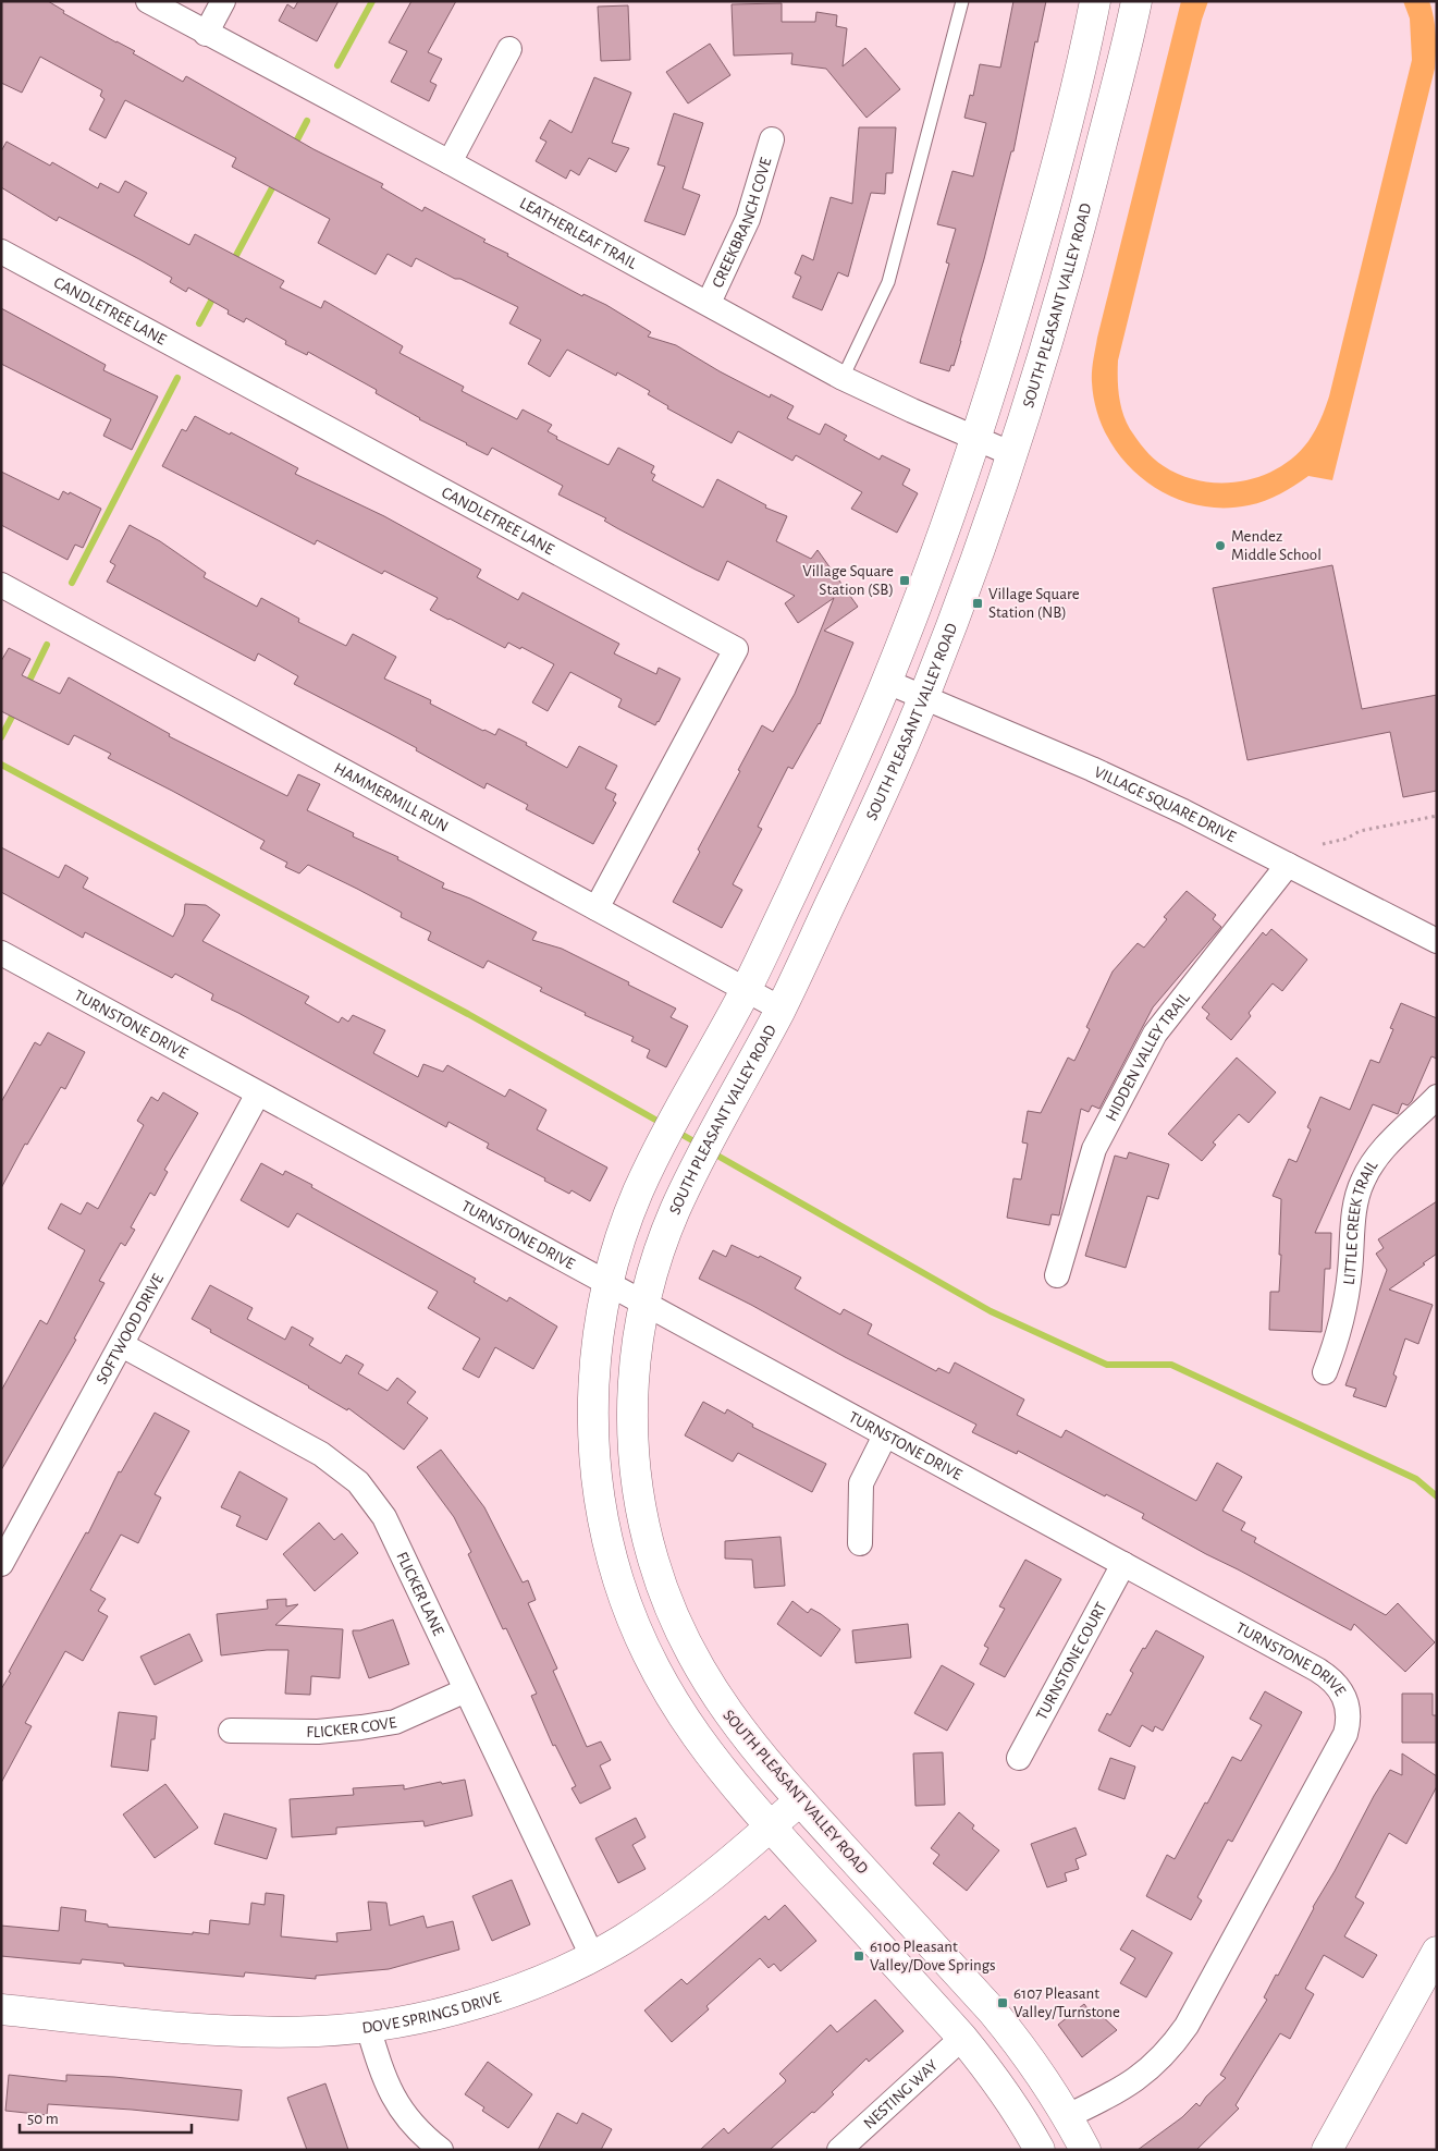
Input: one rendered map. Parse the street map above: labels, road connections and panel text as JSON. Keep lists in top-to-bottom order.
{
  "streets": {
    "main road": ["SOUTH PLEASANT VALLEY ROAD", "DOVE SPRINGS DRIVE"],
    "street": [
      "CREEKBRANCH COVE",
      "LEATHERLEAF TRAIL",
      "CANDLETREE LANE",
      "HAMMERMILL RUN",
      "VILLAGE SQUARE DRIVE",
      "TURNSTONE DRIVE",
      "HIDDEN VALLEY TRAIL",
      "LITTLE CREEK TRAIL",
      "SOFTWOOD DRIVE",
      "FLICKER LANE",
      "TURNSTONE COURT",
      "FLICKER COVE",
      "NESTING WAY"
    ]
  },
  "crossings": [
    ["CREEKBRANCH COVE", "LEATHERLEAF TRAIL"],
    ["LEATHERLEAF TRAIL", "SOUTH PLEASANT VALLEY ROAD"],
    ["SOUTH PLEASANT VALLEY ROAD", "HAMMERMILL RUN"],
    ["SOUTH PLEASANT VALLEY ROAD", "VILLAGE SQUARE DRIVE"],
    ["SOUTH PLEASANT VALLEY ROAD", "TURNSTONE DRIVE"],
    ["SOUTH PLEASANT VALLEY ROAD", "DOVE SPRINGS DRIVE"],
    ["CANDLETREE LANE", "HAMMERMILL RUN"],
    ["VILLAGE SQUARE DRIVE", "HIDDEN VALLEY TRAIL"],
    ["TURNSTONE DRIVE", "SOFTWOOD DRIVE"],
    ["TURNSTONE DRIVE", "TURNSTONE COURT"],
    ["SOFTWOOD DRIVE", "FLICKER LANE"],
    ["FLICKER LANE", "FLICKER COVE"],
    ["FLICKER LANE", "DOVE SPRINGS DRIVE"]
  ],
  "places": {
    "other": ["Mendez Middle School"],
    "transit": [
      "Village Square Station (SB)",
      "Village Square Station (NB)",
      "6100 Pleasant Valley/Dove Springs",
      "6107 Pleasant Valley/Turnstone"
    ]
  },
  "scale_bar": "50 m"
}
